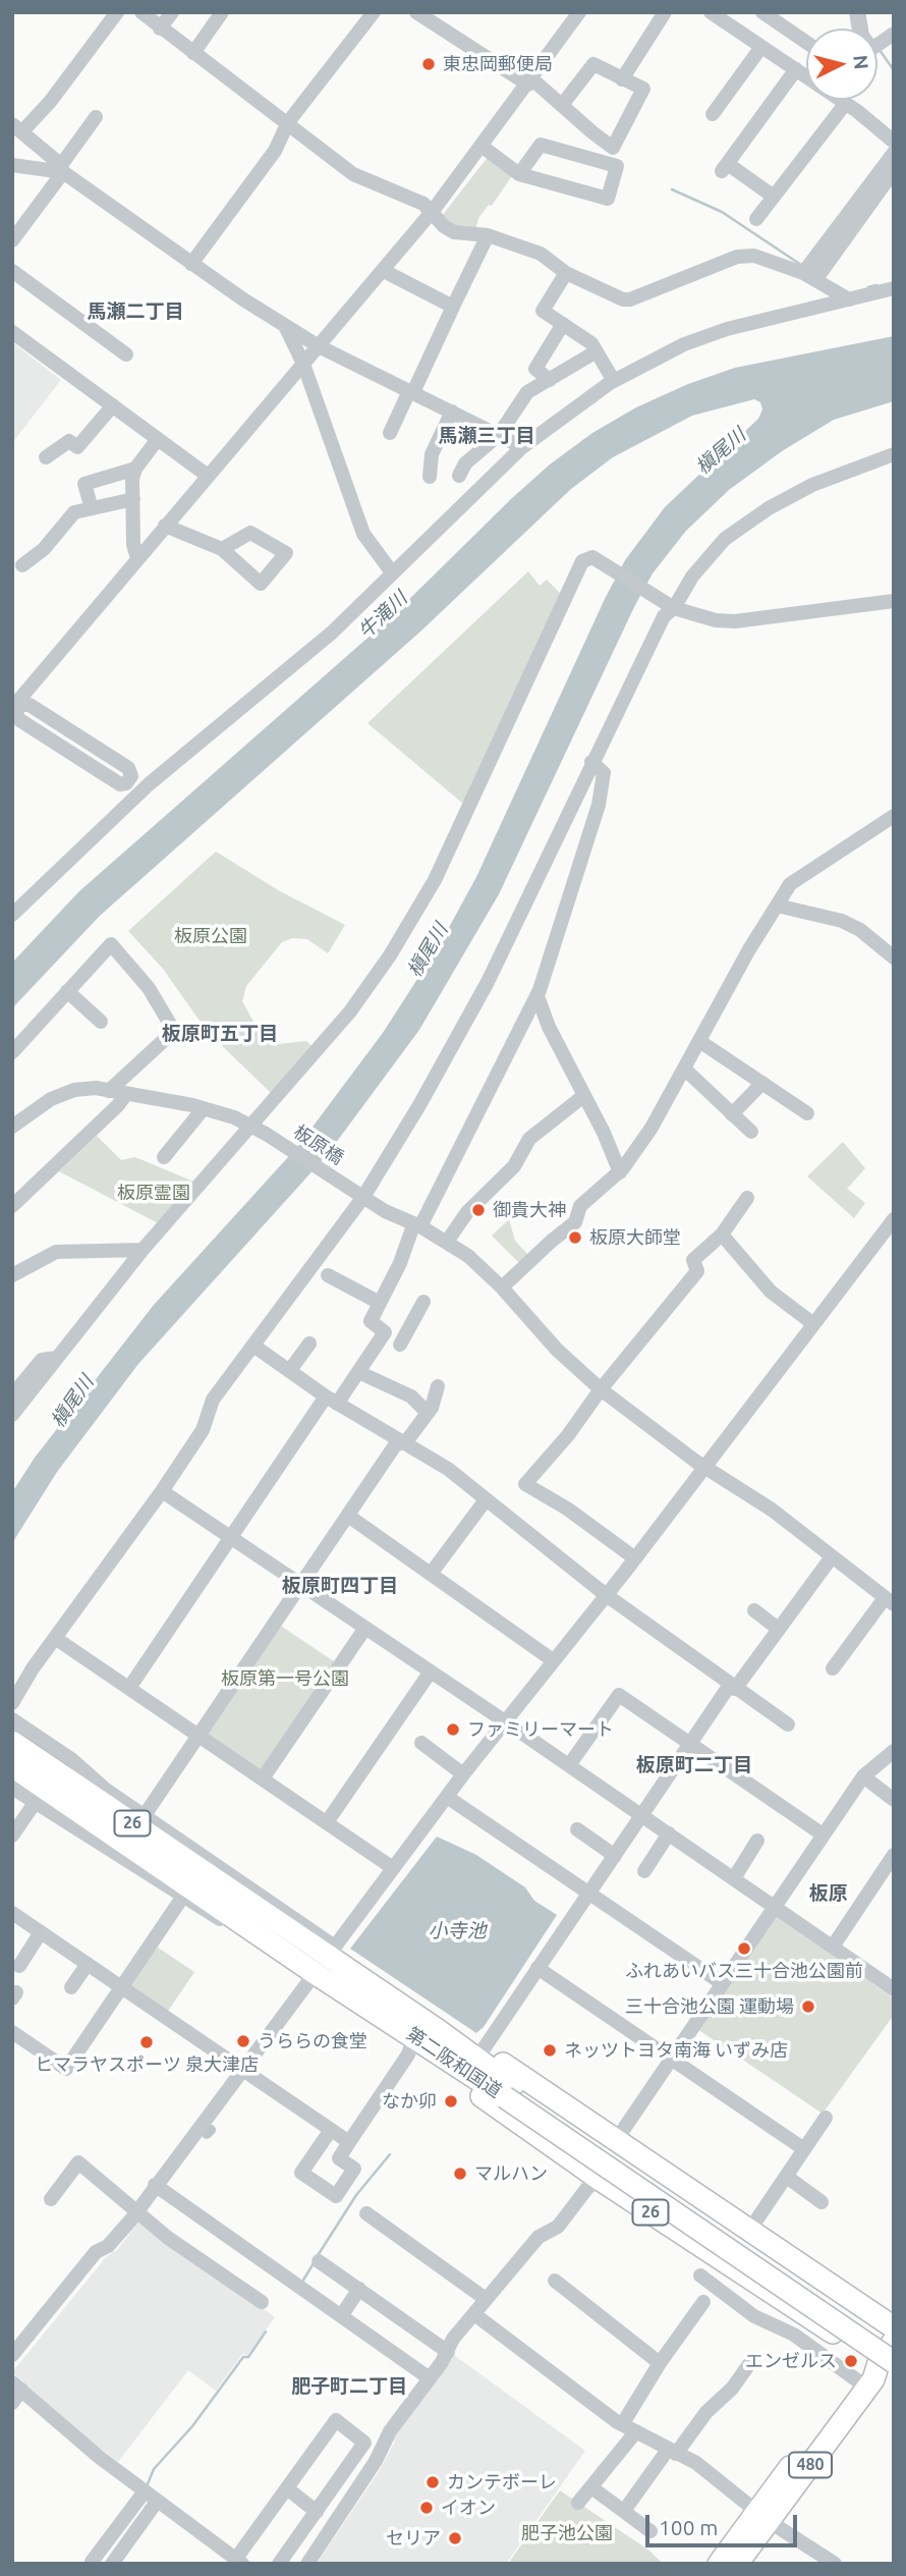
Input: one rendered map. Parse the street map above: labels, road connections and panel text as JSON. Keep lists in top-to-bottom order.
{
  "streets": {
    "highway": ["26", "第二阪和国道", "480"],
    "street": ["板原橋"]
  },
  "crossings": [
    ["26", "第二阪和国道"],
    ["26", "480"],
    ["第二阪和国道", "480"]
  ],
  "districts": [
    "馬瀬二丁目",
    "馬瀬三丁目",
    "板原町五丁目",
    "板原町四丁目",
    "板原町二丁目",
    "板原",
    "肥子町二丁目"
  ],
  "water": ["槇尾川", "牛滝川", "小寺池"],
  "parks": [
    "板原公園",
    "板原霊園",
    "板原第一号公園",
    "肥子池公園"
  ],
  "places": [
    "東忠岡郵便局",
    "御貴大神",
    "板原大師堂",
    "ファミリーマート",
    "ふれあいバス三十合池公園前",
    "三十合池公園 運動場",
    "うららの食堂",
    "ヒマラヤスポーツ 泉大津店",
    "ネッツトヨタ南海 いずみ店",
    "なか卯",
    "マルハン",
    "エンゼルス",
    "カンテボーレ",
    "イオン",
    "セリア"
  ],
  "scale_bar": "100 m",
  "north": "right"
}
